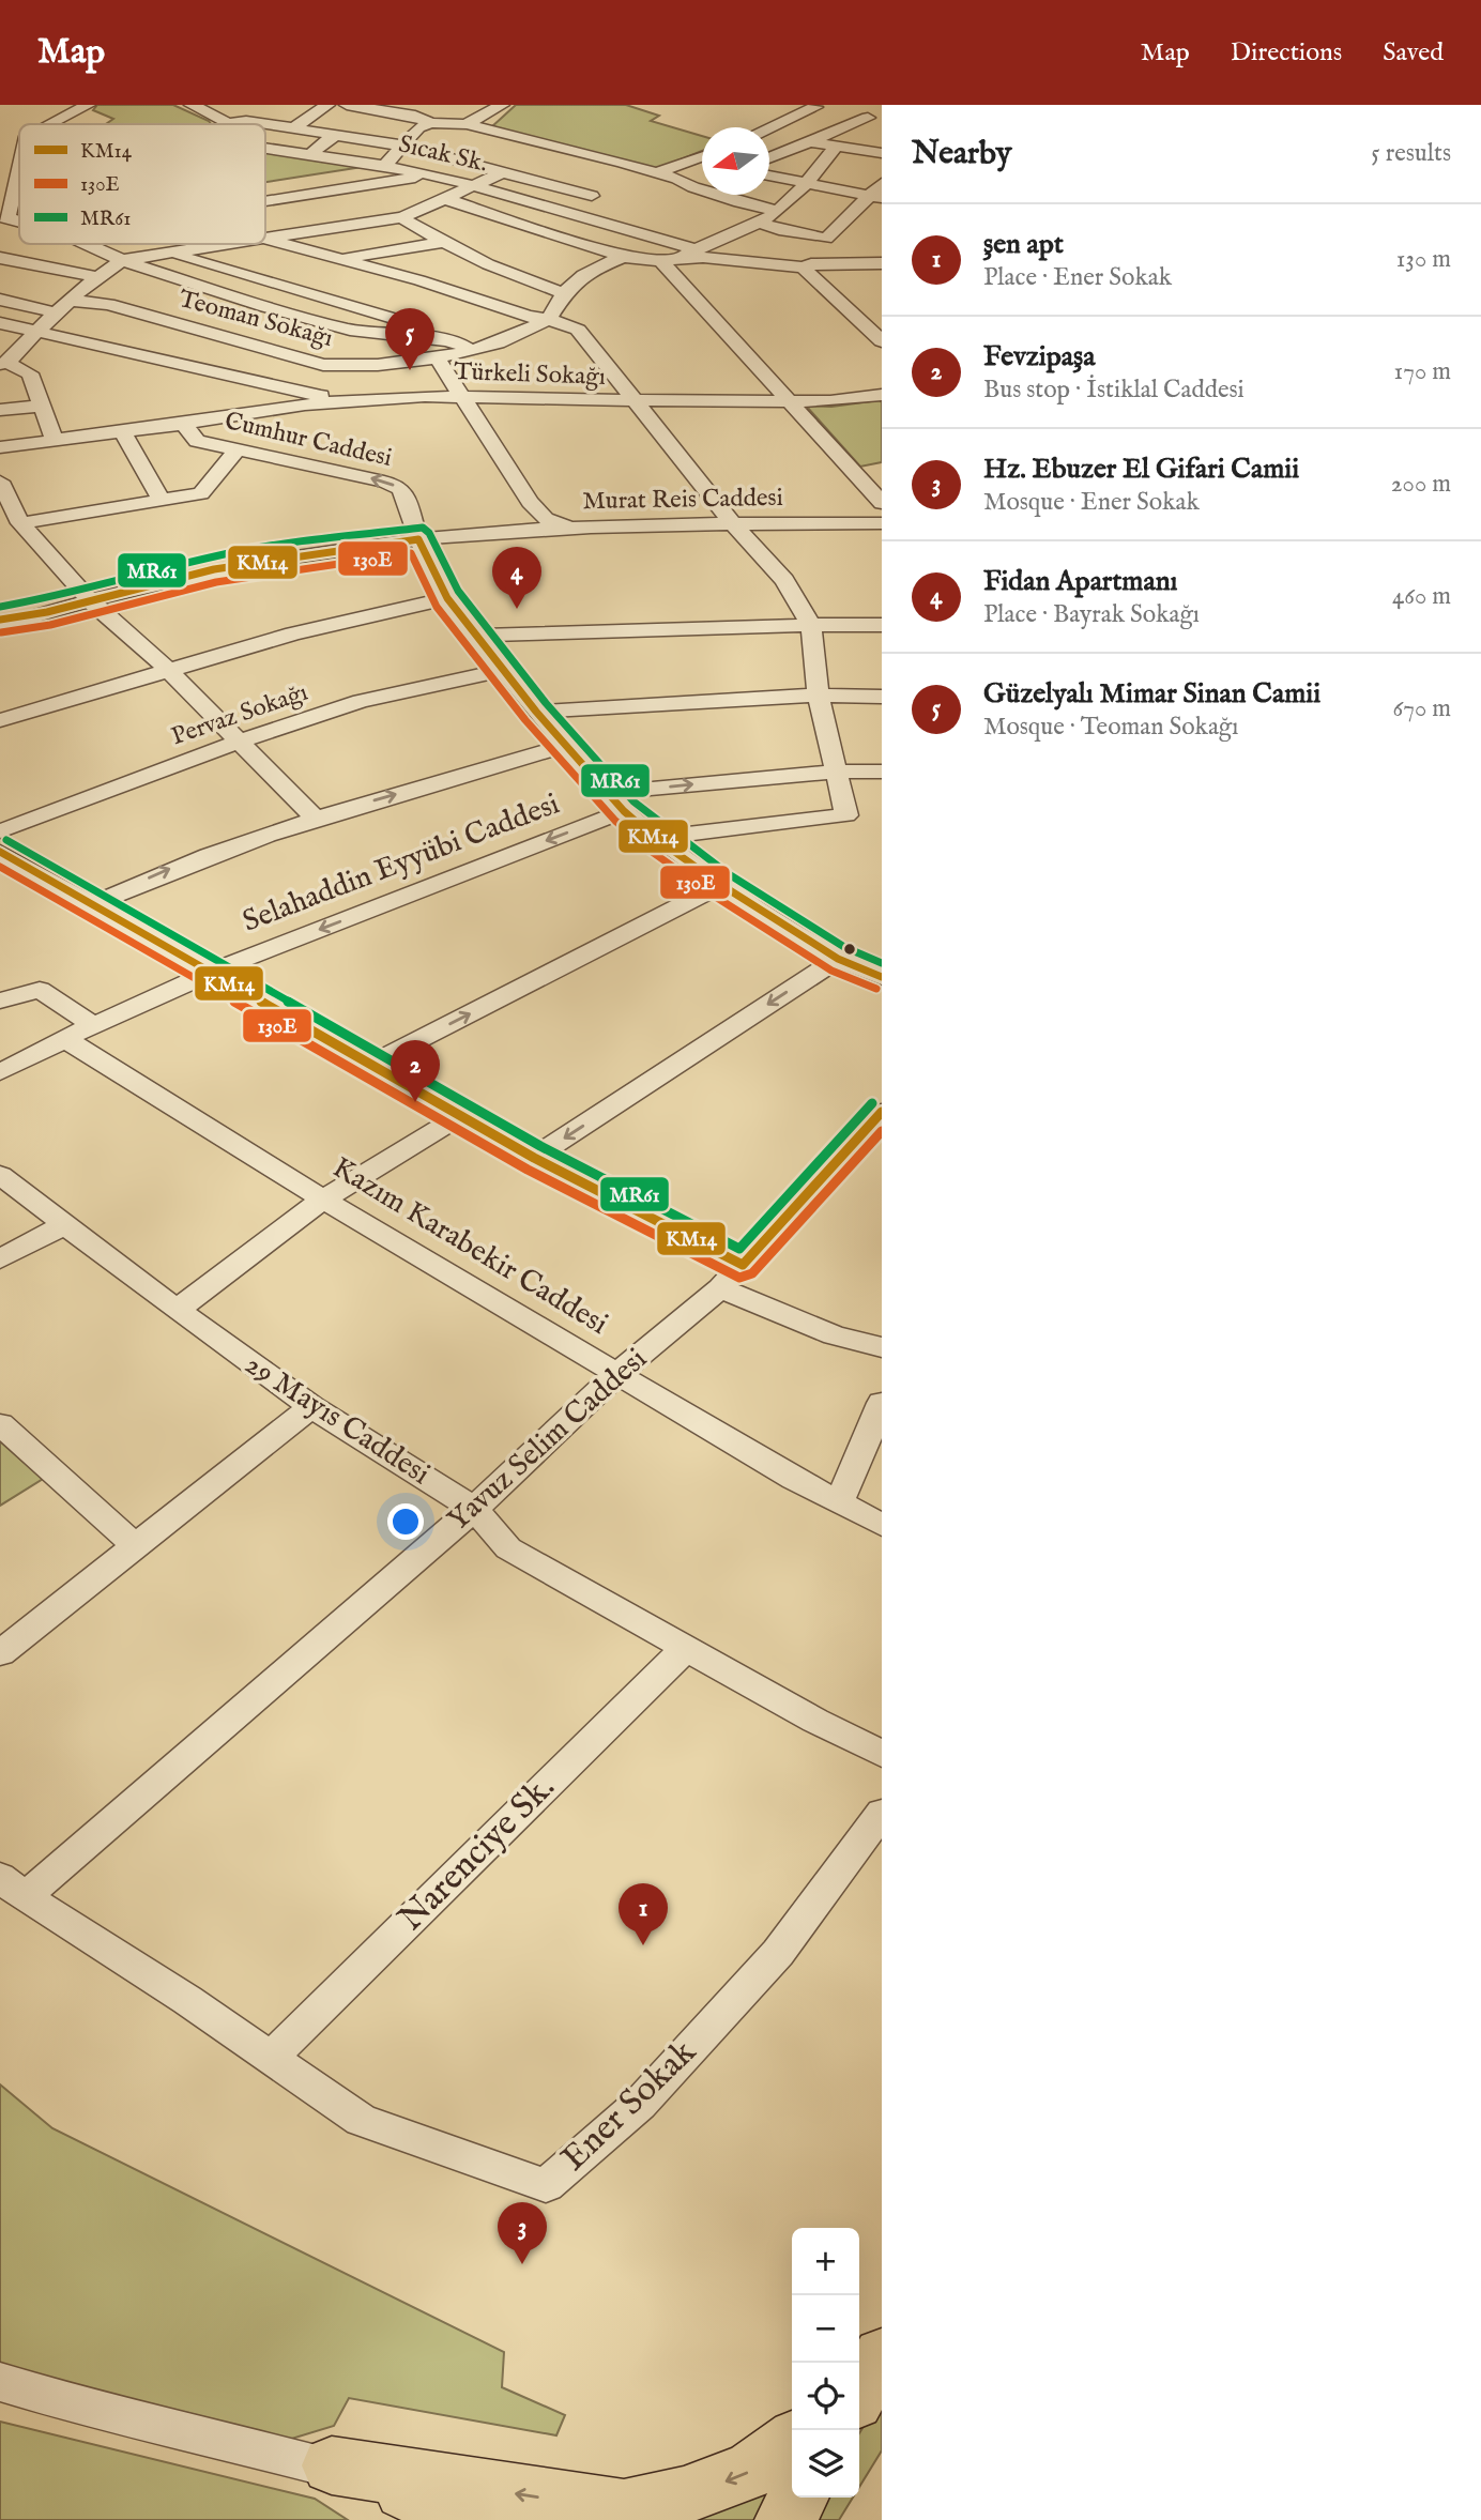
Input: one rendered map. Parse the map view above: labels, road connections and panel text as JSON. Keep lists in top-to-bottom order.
{
  "streets": {
    "street": [
      "Sıcak Sk.",
      "Teoman Sokağı",
      "Türkeli Sokağı",
      "Cumhur Caddesi",
      "Murat Reis Caddesi",
      "Pervaz Sokağı",
      "Selahaddin Eyyübi Caddesi",
      "Kazım Karabekir Caddesi",
      "29 Mayıs Caddesi",
      "Yavuz Selim Caddesi",
      "Narenciye Sk.",
      "Ener Sokak"
    ]
  },
  "crossings": [
    ["Teoman Sokağı", "Murat Reis Caddesi"],
    ["Türkeli Sokağı", "Cumhur Caddesi"],
    ["Türkeli Sokağı", "Murat Reis Caddesi"],
    ["Cumhur Caddesi", "Pervaz Sokağı"],
    ["Cumhur Caddesi", "Selahaddin Eyyübi Caddesi"],
    ["Selahaddin Eyyübi Caddesi", "Kazım Karabekir Caddesi"],
    ["Kazım Karabekir Caddesi", "Yavuz Selim Caddesi"],
    ["29 Mayıs Caddesi", "Yavuz Selim Caddesi"],
    ["29 Mayıs Caddesi", "Narenciye Sk."],
    ["Yavuz Selim Caddesi", "Ener Sokak"],
    ["Narenciye Sk.", "Ener Sokak"]
  ],
  "lines": ["transit line MR61", "transit line KM14", "transit line 130E"],
  "legend": ["KM14", "130E", "MR61"],
  "north": "left",
  "page": {
    "header": "Map",
    "nav": ["Map", "Directions", "Saved"],
    "heading": ["Nearby", "5 results"],
    "list": [
      {
        "mark": "1",
        "name": "şen apt",
        "note": "Place · Ener Sokak",
        "value": "130 m"
      },
      {
        "mark": "2",
        "name": "Fevzipaşa",
        "note": "Bus stop · İstiklal Caddesi",
        "value": "170 m"
      },
      {
        "mark": "3",
        "name": "Hz. Ebuzer El Gifari Camii",
        "note": "Mosque · Ener Sokak",
        "value": "200 m"
      },
      {
        "mark": "4",
        "name": "Fidan Apartmanı",
        "note": "Place · Bayrak Sokağı",
        "value": "460 m"
      },
      {
        "mark": "5",
        "name": "Güzelyalı Mimar Sinan Camii",
        "note": "Mosque · Teoman Sokağı",
        "value": "670 m"
      }
    ],
    "pins": [
      "5",
      "4",
      "2",
      "1",
      "3"
    ],
    "map_buttons": ["+", "−"]
  }
}
